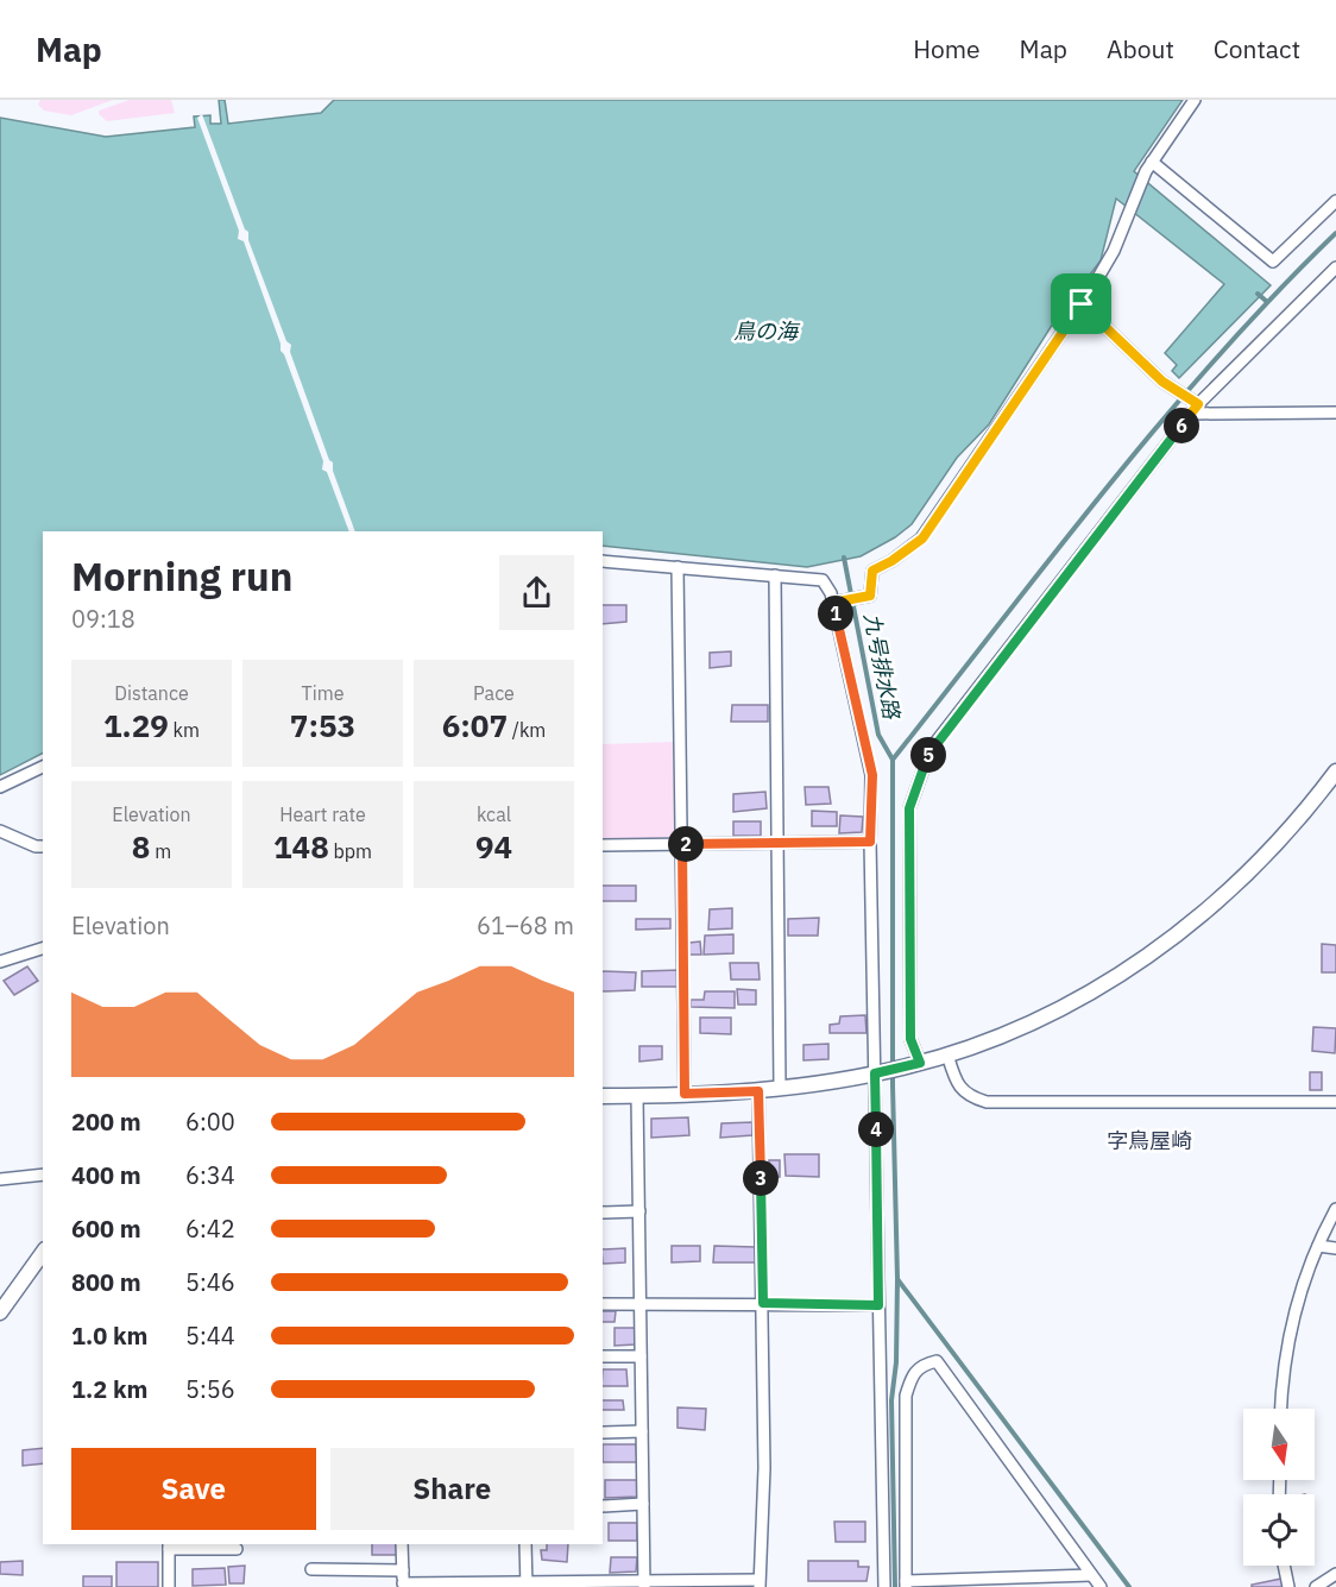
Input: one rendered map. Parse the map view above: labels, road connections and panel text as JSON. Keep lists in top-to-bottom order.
{
  "districts": ["字鳥屋崎"],
  "water": ["鳥の海", "九号排水路"],
  "north": "bottom",
  "page": {
    "header": "Map",
    "nav": [
      "Home",
      "Map",
      "About",
      "Contact"
    ],
    "pins": [
      "6",
      "1",
      "5",
      "2",
      "4",
      "3"
    ],
    "heading": ["Morning run", "09:18"],
    "stats": [
      ["Distance", "1.29 km"],
      ["Time", "7:53"],
      ["Pace", "6:07 /km"],
      ["Elevation", "8 m"],
      ["Heart rate", "148 bpm"],
      ["kcal", "94"]
    ],
    "chart": ["Elevation", "61–68 m"],
    "list": [
      {
        "name": "200 m",
        "note": "6:00"
      },
      {
        "name": "400 m",
        "note": "6:34"
      },
      {
        "name": "600 m",
        "note": "6:42"
      },
      {
        "name": "800 m",
        "note": "5:46"
      },
      {
        "name": "1.0 km",
        "note": "5:44"
      },
      {
        "name": "1.2 km",
        "note": "5:56"
      }
    ],
    "buttons": ["Save", "Share"]
  }
}
